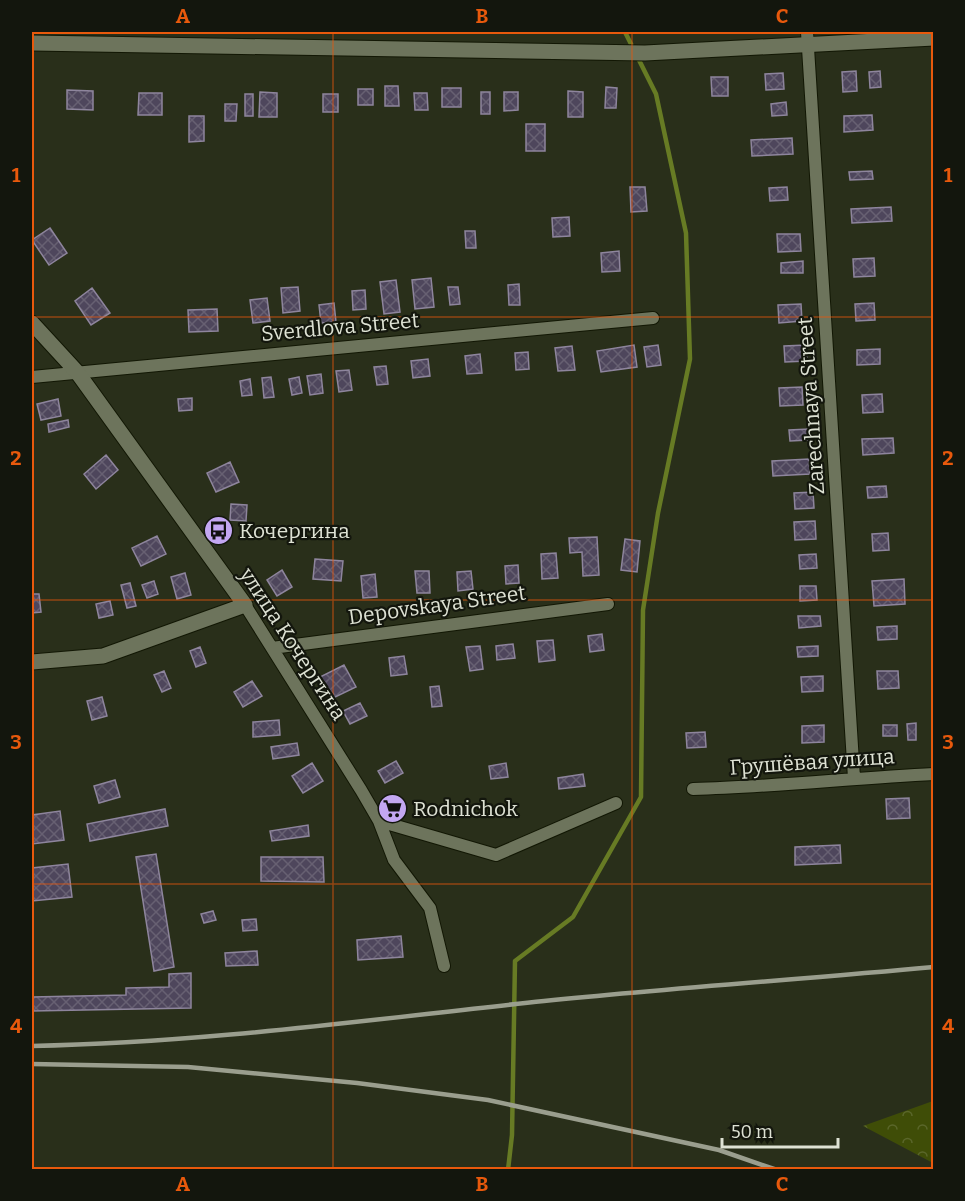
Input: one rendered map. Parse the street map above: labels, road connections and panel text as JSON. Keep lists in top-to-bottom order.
{
  "streets": {
    "street": [
      "Sverdlova Street",
      "Zarechnaya Street",
      "Depovskaya Street",
      "улица Кочергина",
      "Грушёвая улица"
    ]
  },
  "crossings": [
    ["Sverdlova Street", "улица Кочергина"],
    ["Zarechnaya Street", "Грушёвая улица"],
    ["Depovskaya Street", "улица Кочергина"]
  ],
  "places": {
    "bus stop": ["Кочергина"],
    "supermarket": ["Rodnichok"]
  },
  "scale_bar": "50 m",
  "grid": {
    "columns": ["A", "B", "C"],
    "rows": [
      "1",
      "2",
      "3",
      "4"
    ]
  }
}
